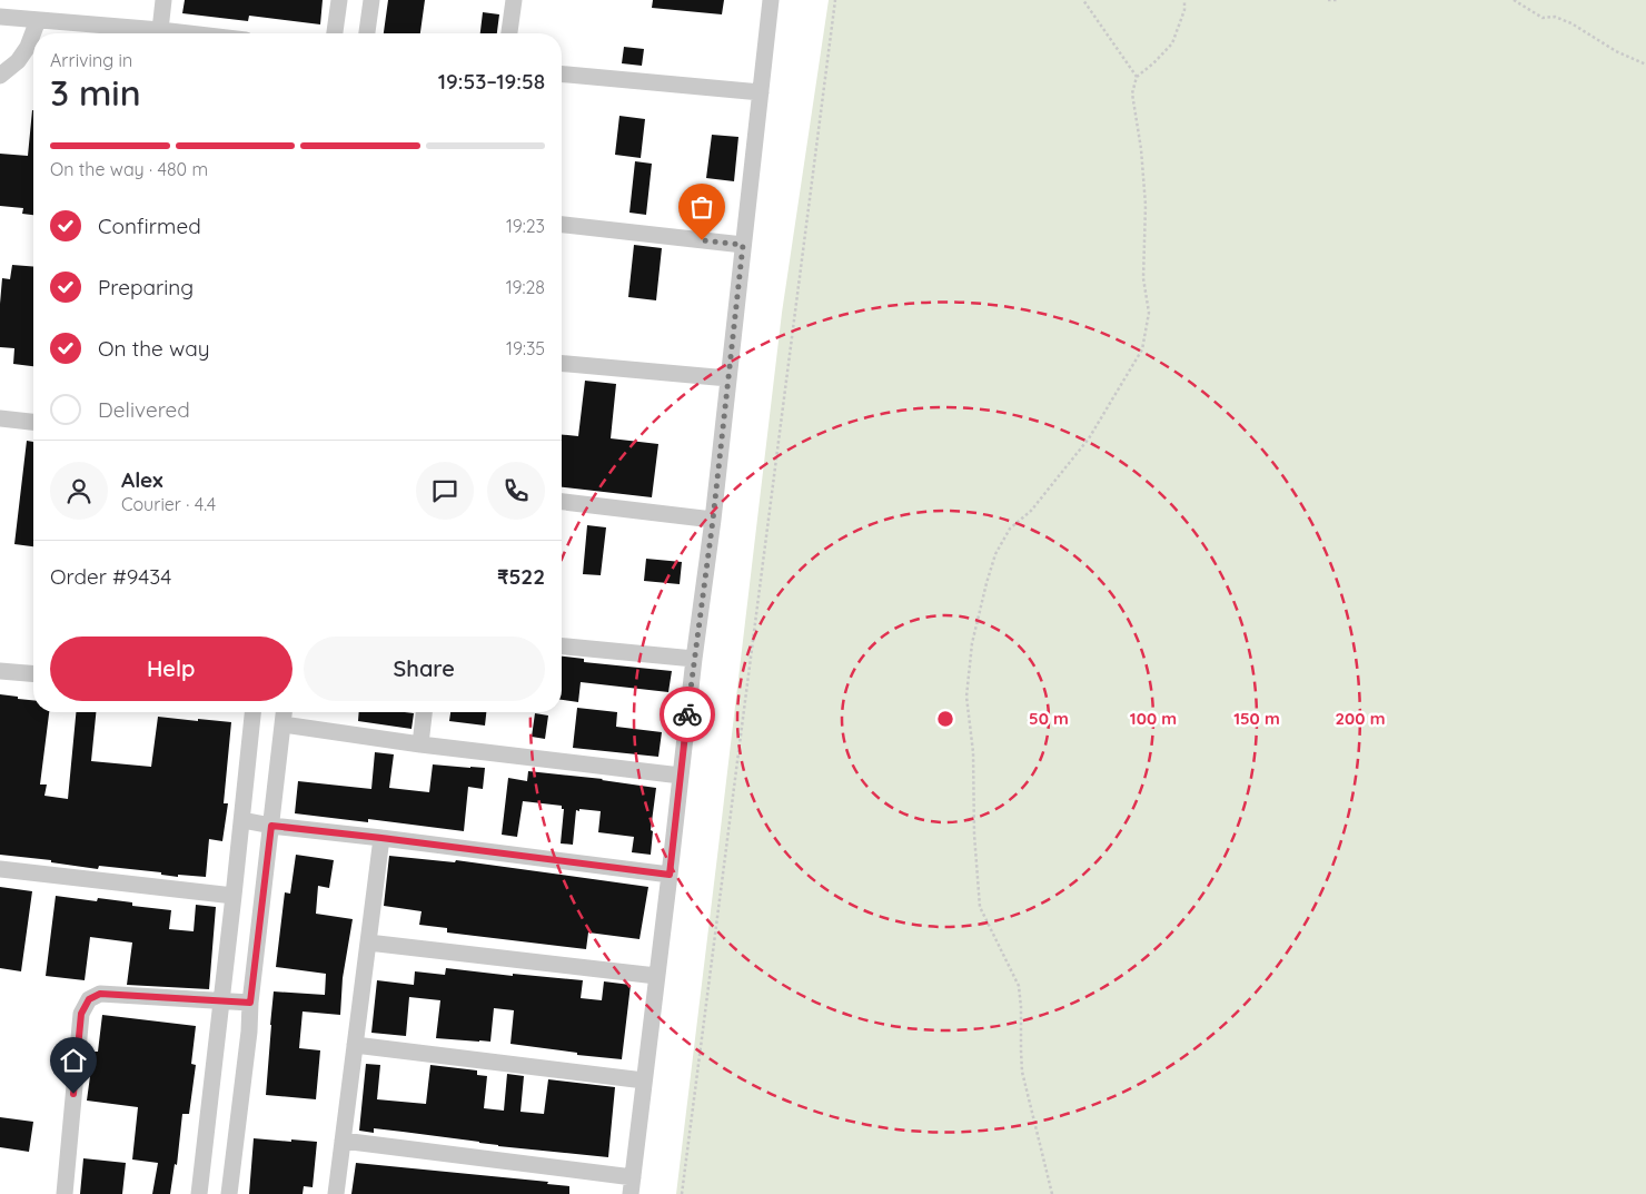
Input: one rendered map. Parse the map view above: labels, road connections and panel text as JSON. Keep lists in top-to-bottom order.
{
  "page": {
    "heading": ["3 min", "Arriving in", "19:53–19:58"],
    "panel": [
      "Alex",
      "Courier · 4.4",
      "Order #9434",
      "₹522"
    ],
    "bar": "On the way · 480 m",
    "list": [
      ["Confirmed", "19:23"],
      ["Preparing", "19:28"],
      ["On the way", "19:35"],
      "Delivered"
    ],
    "buttons": ["Help", "Share"]
  },
  "rings": [
    "50 m",
    "100 m",
    "150 m",
    "200 m"
  ]
}
